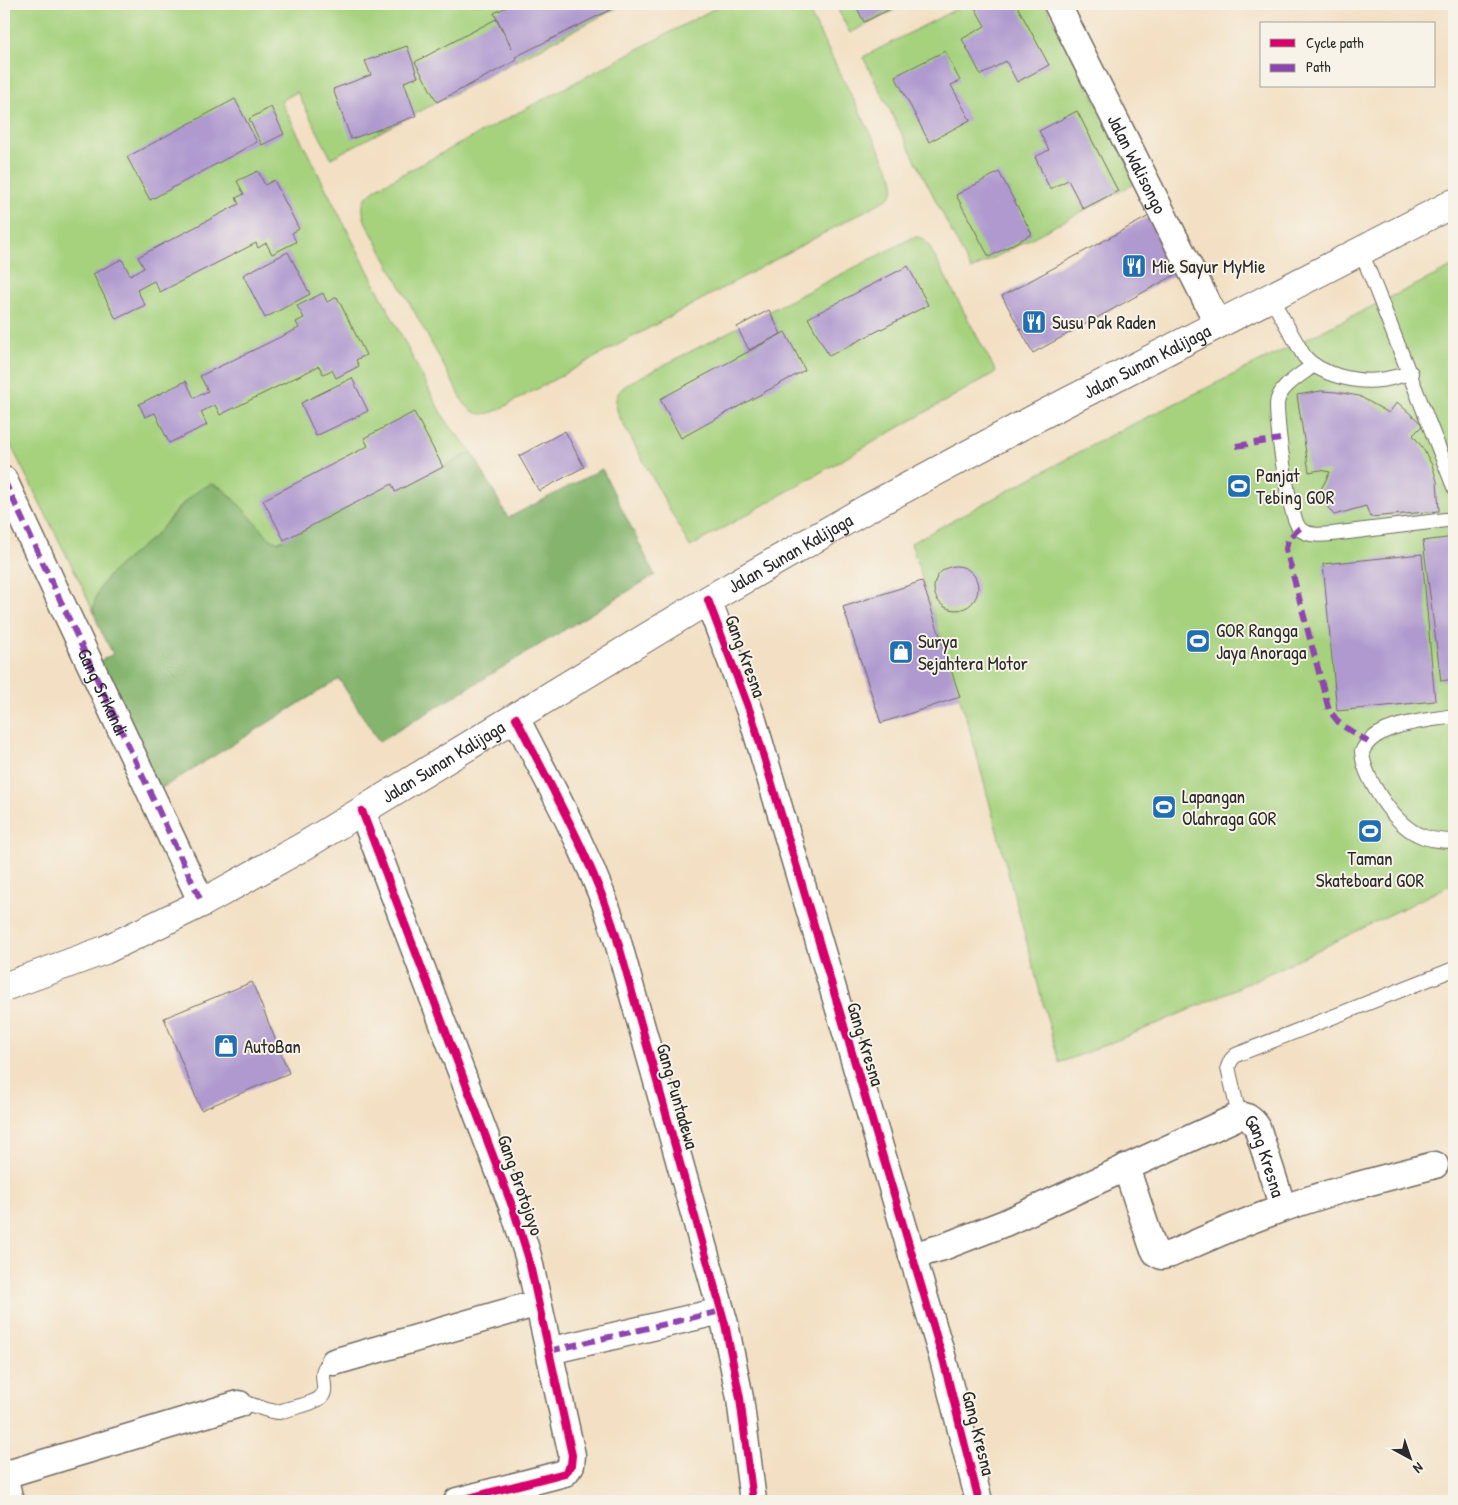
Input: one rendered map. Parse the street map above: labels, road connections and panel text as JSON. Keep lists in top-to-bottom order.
{
  "streets": {
    "main road": ["Jalan Sunan Kalijaga"],
    "street": [
      "Jalan Walisongo",
      "Gang Kresna",
      "Gang Srikandi",
      "Gang Puntadewa",
      "Gang Brotojoyo"
    ]
  },
  "crossings": [
    ["Jalan Walisongo", "Jalan Sunan Kalijaga"],
    ["Jalan Sunan Kalijaga", "Gang Kresna"],
    ["Jalan Sunan Kalijaga", "Gang Srikandi"],
    ["Jalan Sunan Kalijaga", "Gang Puntadewa"],
    ["Jalan Sunan Kalijaga", "Gang Brotojoyo"]
  ],
  "places": {
    "restaurant": ["Mie Sayur MyMie", "Susu Pak Raden"],
    "sports": [
      "Panjat Tebing GOR",
      "GOR Rangga Jaya Anoraga",
      "Lapangan Olahraga GOR",
      "Taman Skateboard GOR"
    ],
    "shop": ["Surya Sejahtera Motor", "AutoBan"]
  },
  "legend": ["Cycle path", "Path"],
  "north": "bottom right"
}
